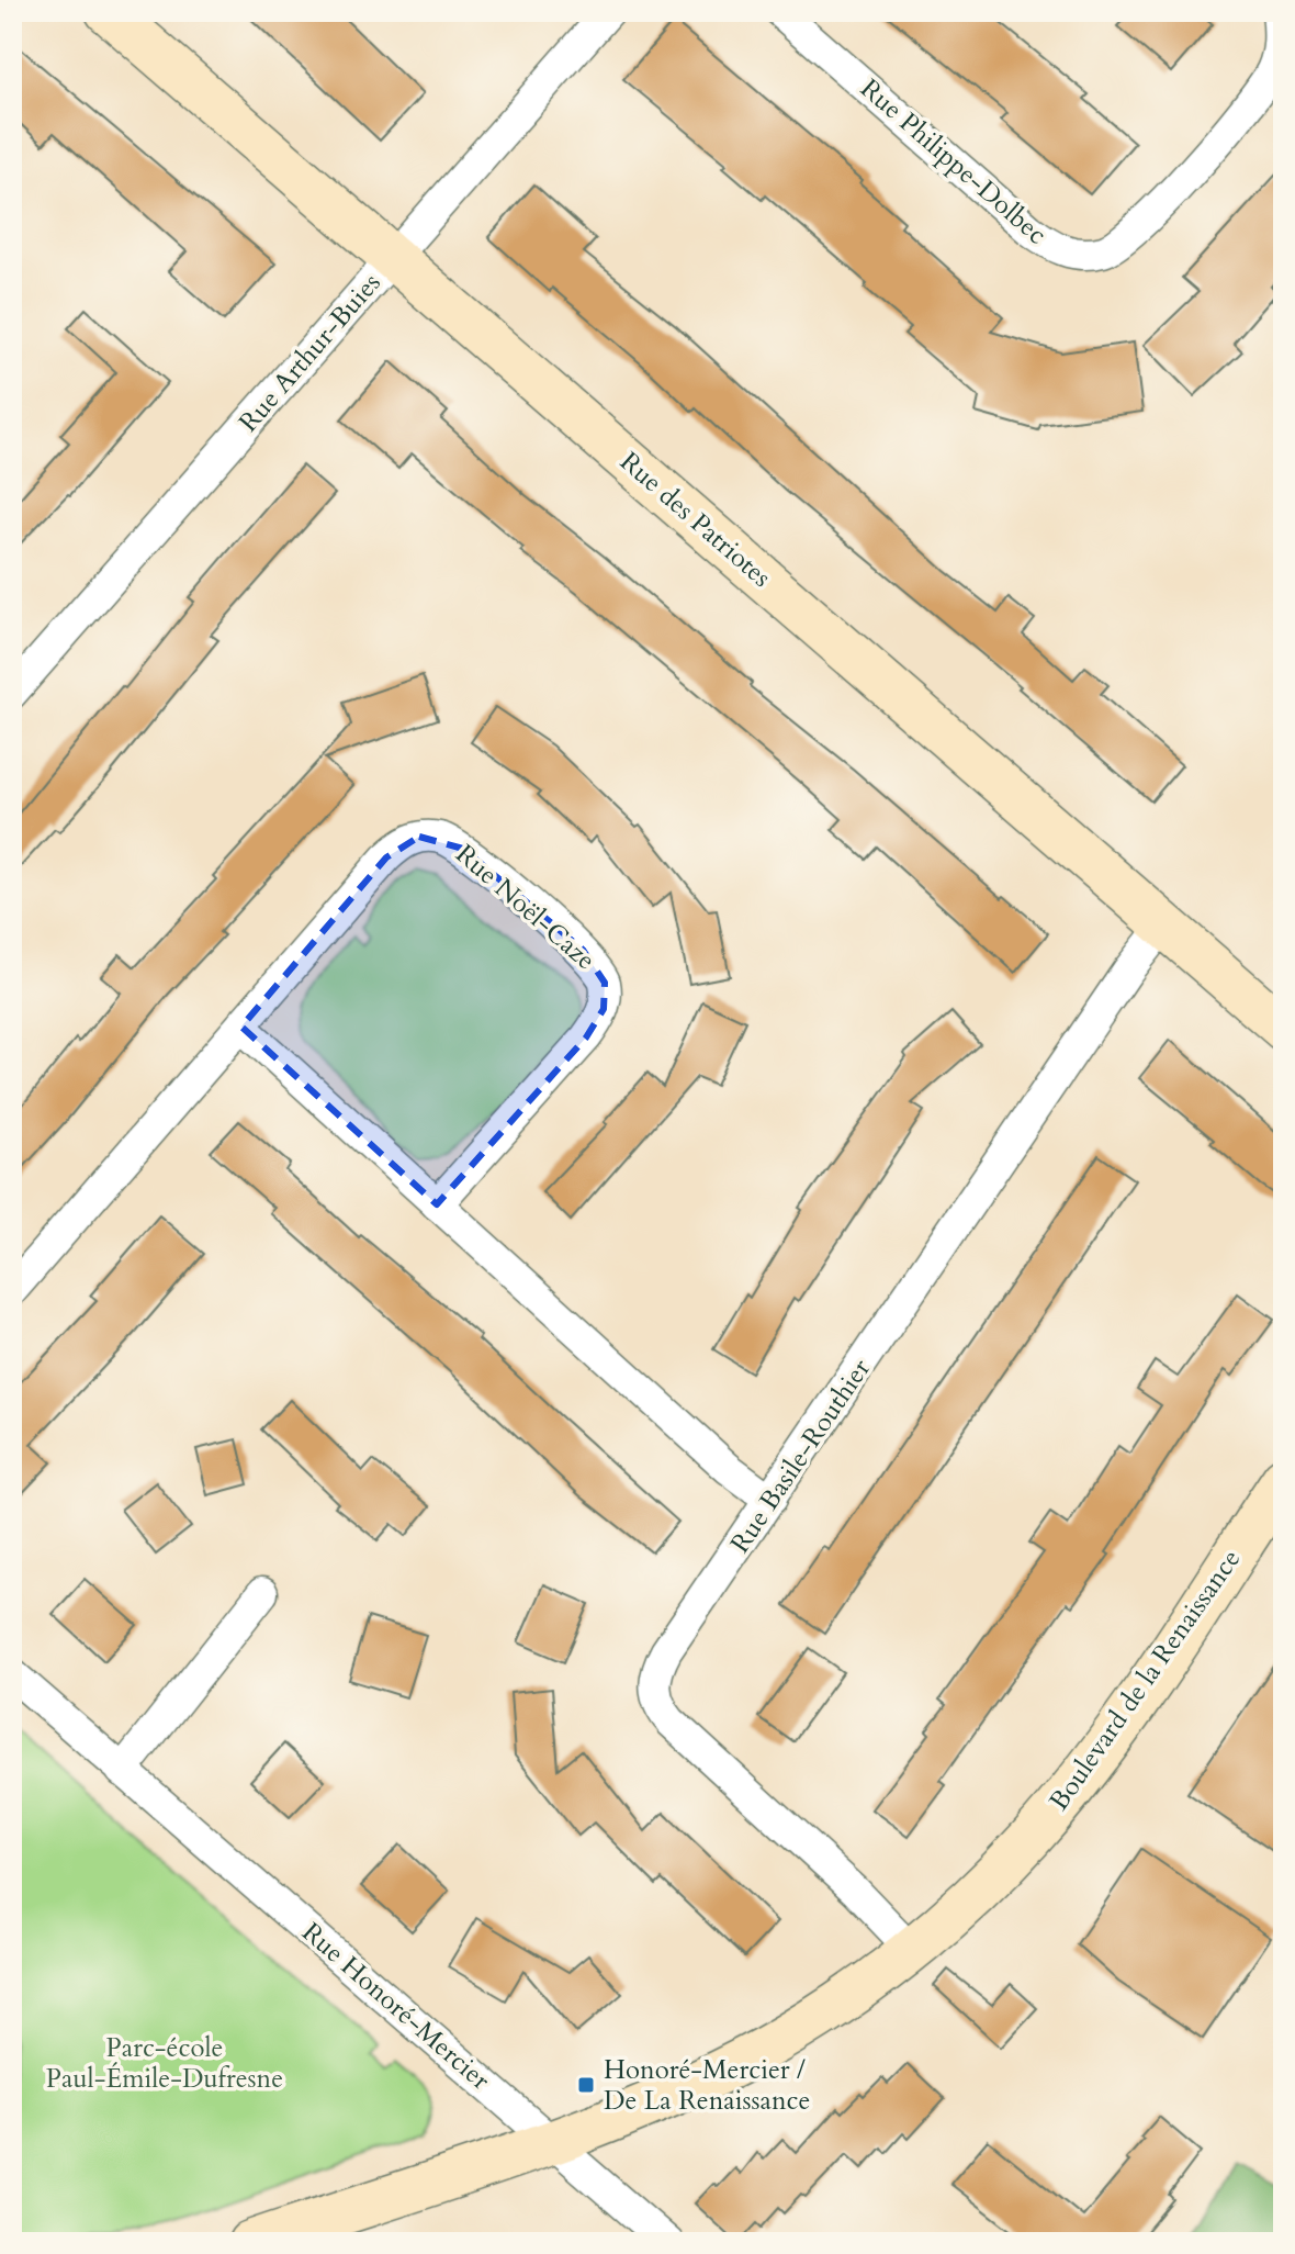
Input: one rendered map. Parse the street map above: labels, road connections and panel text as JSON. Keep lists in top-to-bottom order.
{
  "streets": {
    "street": [
      "Rue Philippe-Dolbec",
      "Rue Arthur-Buies",
      "Rue des Patriotes",
      "Rue Noël-Caze",
      "Rue Basile-Routhier",
      "Boulevard de la Renaissance",
      "Rue Honoré-Mercier"
    ]
  },
  "crossings": [
    ["Rue Arthur-Buies", "Rue des Patriotes"],
    ["Rue des Patriotes", "Rue Basile-Routhier"],
    ["Rue Basile-Routhier", "Boulevard de la Renaissance"],
    ["Boulevard de la Renaissance", "Rue Honoré-Mercier"]
  ],
  "parks": ["Parc-école Paul-Émile-Dufresne"],
  "places": {
    "transit": ["Honoré-Mercier / De La Renaissance"]
  }
}
